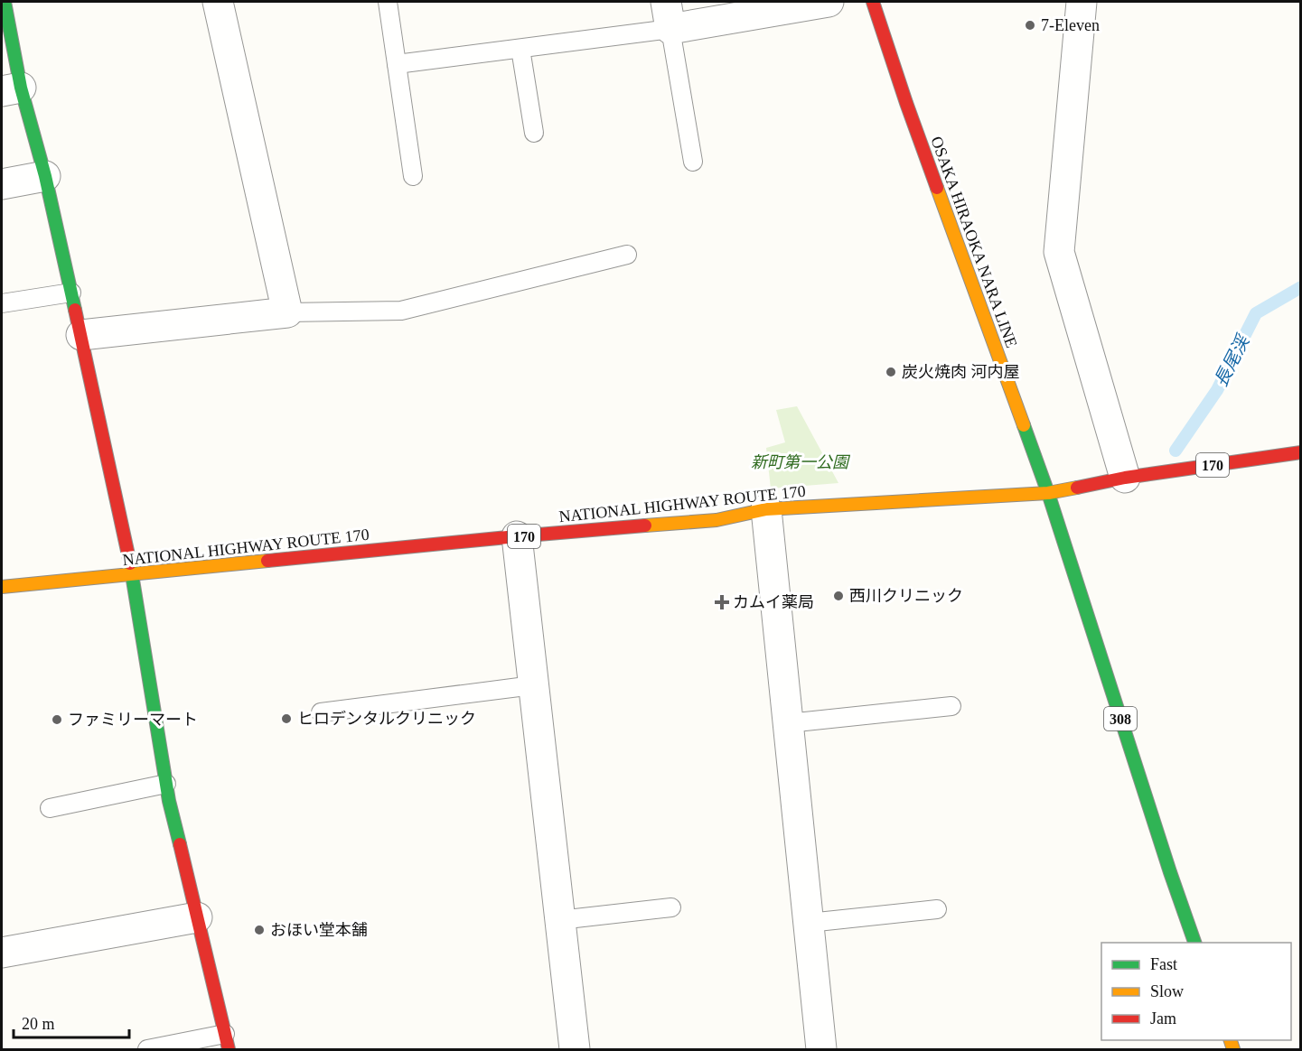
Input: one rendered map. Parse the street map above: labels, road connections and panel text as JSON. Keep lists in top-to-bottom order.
{
  "streets": {
    "main road": [
      "OSAKA HIRAOKA NARA LINE",
      "170",
      "NATIONAL HIGHWAY ROUTE 170",
      "308"
    ]
  },
  "crossings": [
    ["OSAKA HIRAOKA NARA LINE", "NATIONAL HIGHWAY ROUTE 170"],
    ["OSAKA HIRAOKA NARA LINE", "308"],
    ["NATIONAL HIGHWAY ROUTE 170", "308"]
  ],
  "water": ["長尾渓"],
  "parks": ["新町第一公園"],
  "places": {
    "other": [
      "7-Eleven",
      "炭火焼肉 河内屋",
      "西川クリニック",
      "ヒロデンタルクリニック",
      "ファミリーマート",
      "おほい堂本舗"
    ],
    "health": ["カムイ薬局"]
  },
  "legend": ["Fast", "Slow", "Jam"],
  "scale_bar": "20 m"
}
